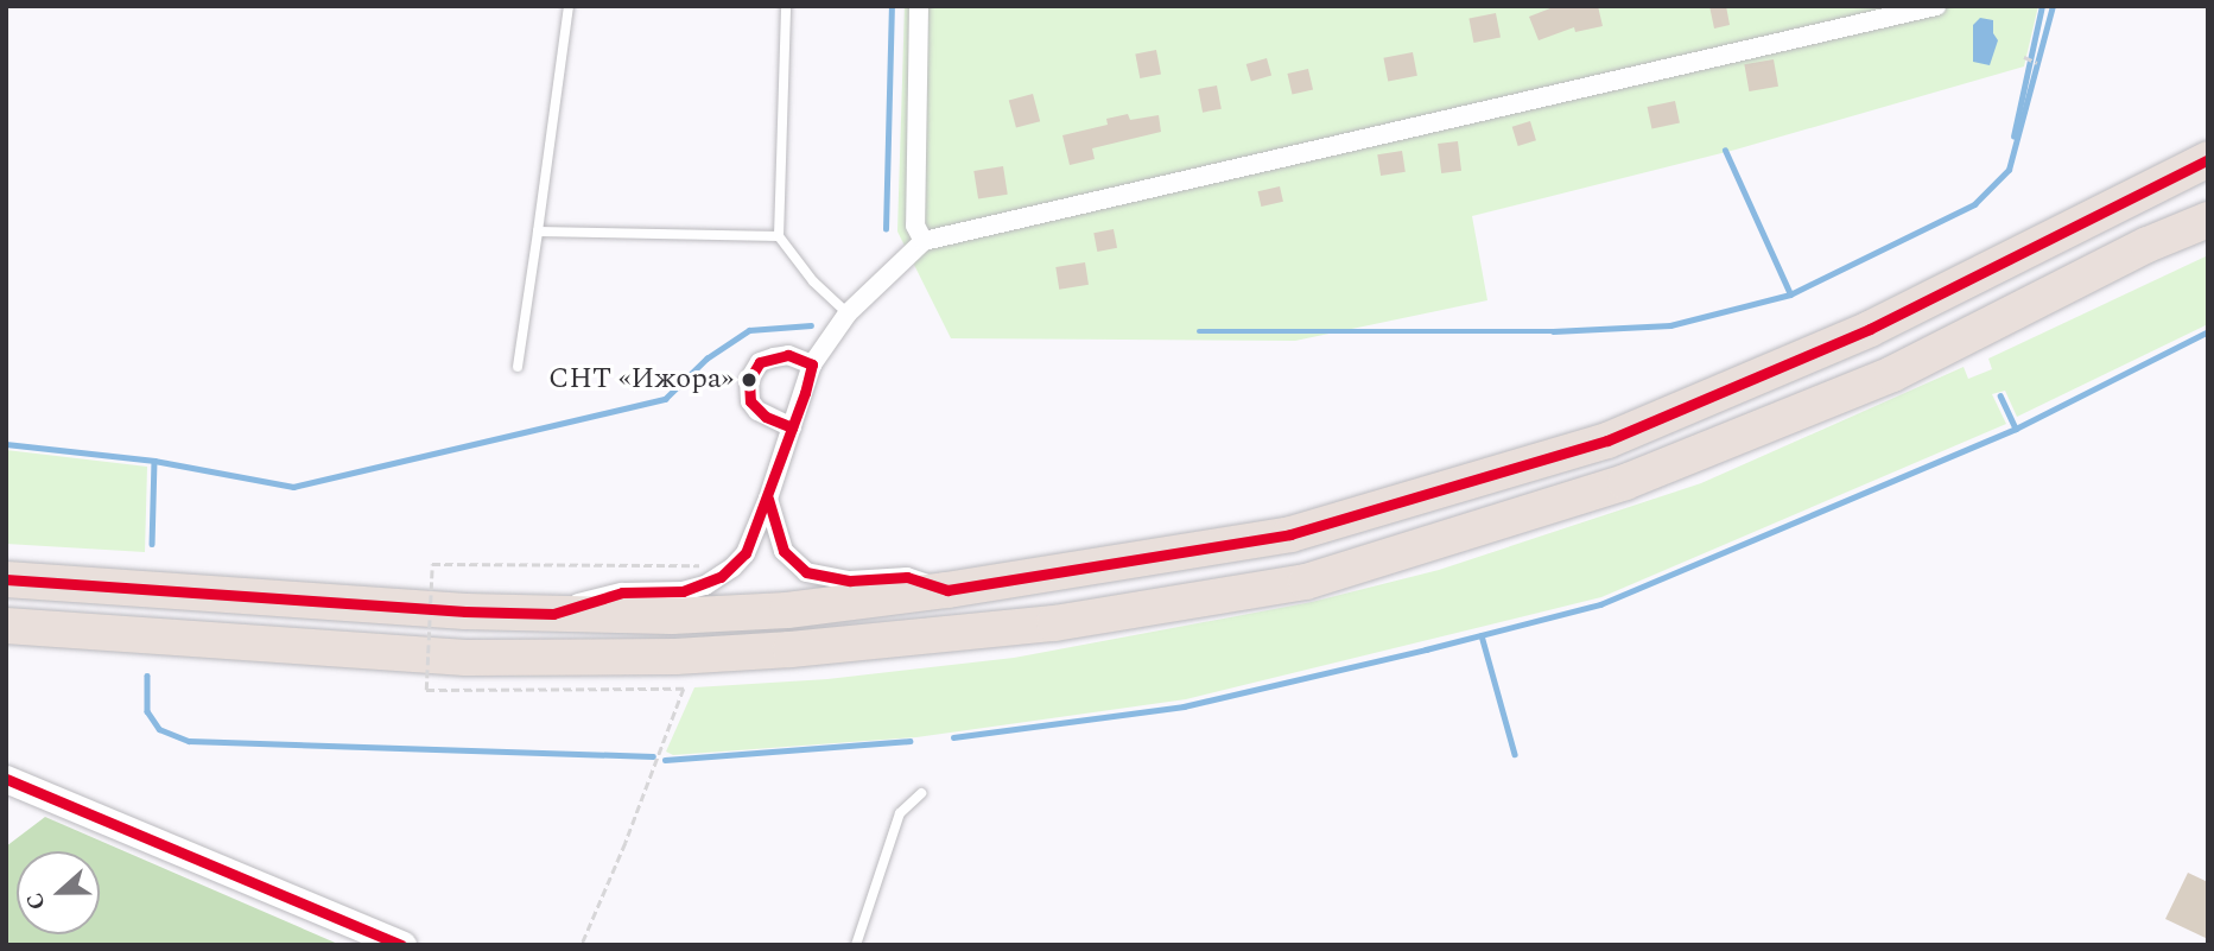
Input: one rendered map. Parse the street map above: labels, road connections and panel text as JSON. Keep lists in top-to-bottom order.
{
  "places": ["СНТ «Ижора»"],
  "north": "left"
}
